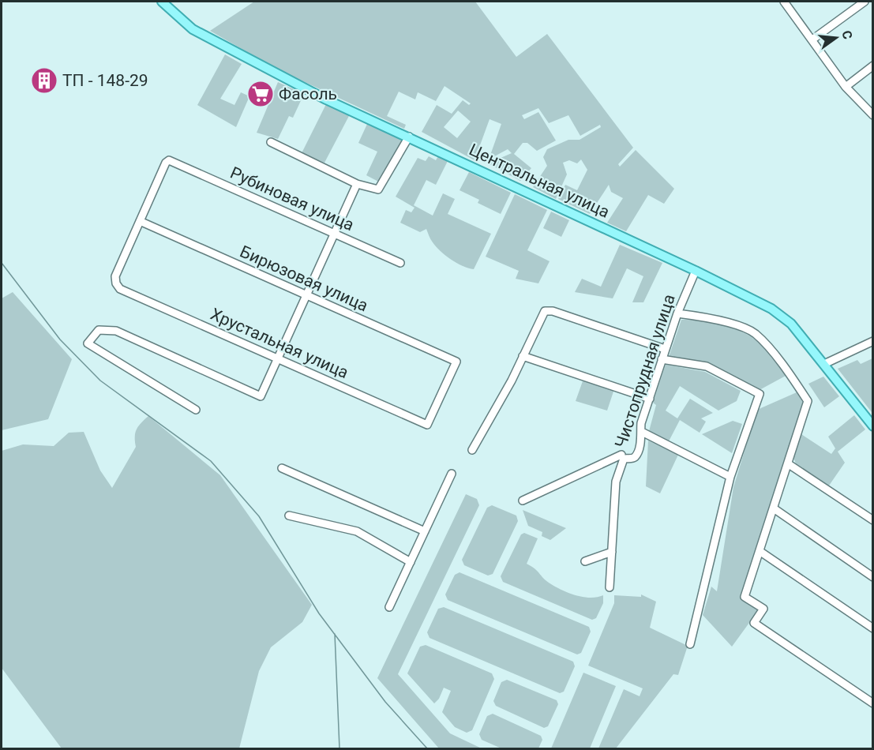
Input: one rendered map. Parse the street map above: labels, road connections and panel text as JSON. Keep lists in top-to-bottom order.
{
  "streets": {
    "main road": ["Центральная улица"],
    "street": [
      "Рубиновая улица",
      "Бирюзовая улица",
      "Хрустальная улица",
      "Чистопрудная улица"
    ]
  },
  "crossings": [
    ["Центральная улица", "Чистопрудная улица"],
    ["Рубиновая улица", "Бирюзовая улица"],
    ["Рубиновая улица", "Хрустальная улица"],
    ["Бирюзовая улица", "Хрустальная улица"]
  ],
  "places": {
    "building": ["ТП - 148-29"],
    "supermarket": ["Фасоль"]
  },
  "north": "right"
}
